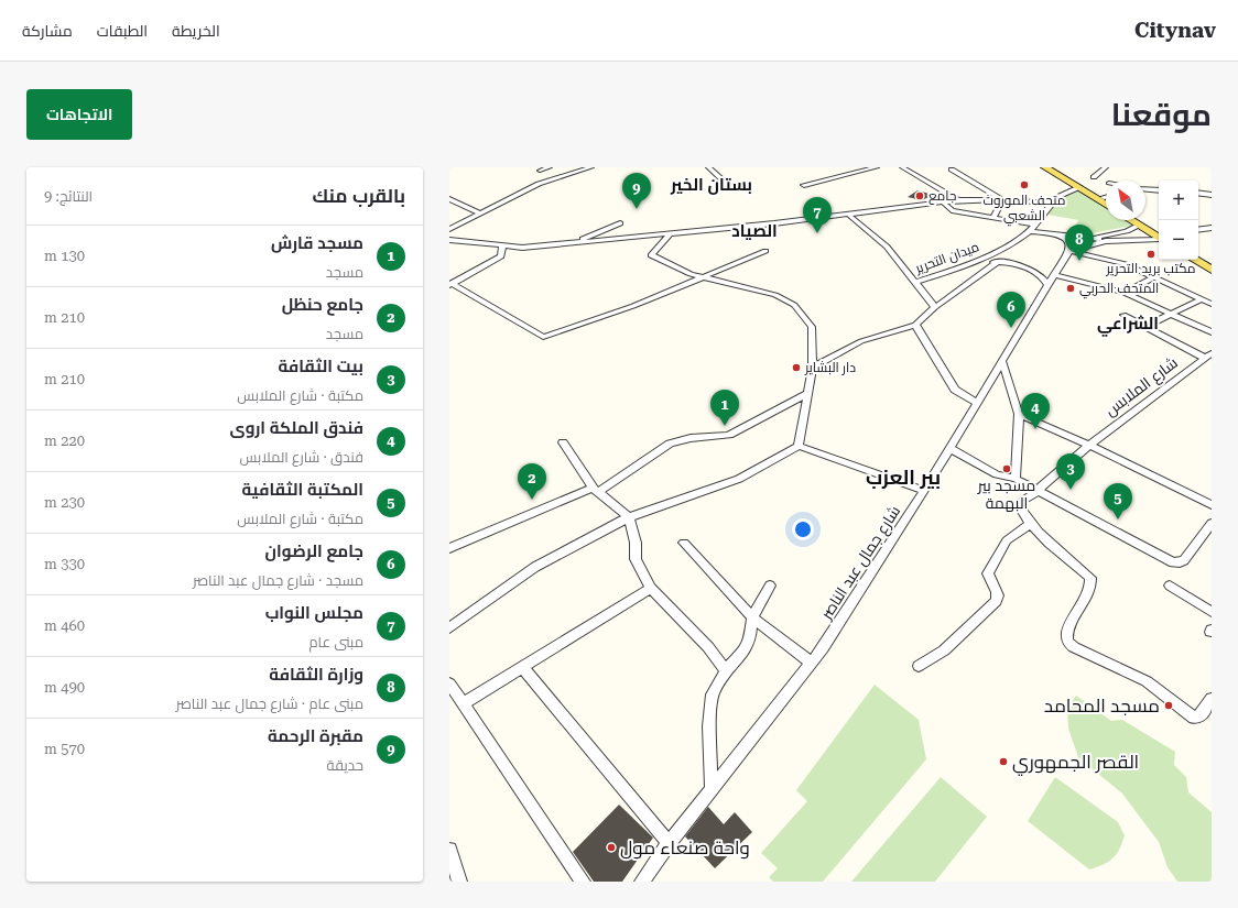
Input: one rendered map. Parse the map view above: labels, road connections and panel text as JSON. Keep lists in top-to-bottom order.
{
  "streets": {
    "street": ["ميدان التحرير", "شارع الملابس", "شارع جمال عبد الناصر"]
  },
  "districts": [
    "بستان الخير",
    "الصياد",
    "الشراعي",
    "بير العزب"
  ],
  "places": [
    "متحف الموروث الشعبي",
    "جامع",
    "مكتب بريد التحرير",
    "المتحف الحربي",
    "دار البشاير",
    "مسجد بير البهمة",
    "مسجد المحامد",
    "القصر الجمهوري",
    "واحة صنعاء مول"
  ],
  "north": "top left",
  "page": {
    "header": "Citynav",
    "nav": ["الخريطة", "الطبقات", "مشاركة"],
    "title": "موقعنا",
    "buttons": "الاتجاهات",
    "heading": ["بالقرب منك", "النتائج: 9"],
    "pins": [
      "9",
      "7",
      "8",
      "6",
      "1",
      "4",
      "3",
      "2",
      "5"
    ],
    "map_buttons": ["+", "−"],
    "list": [
      {
        "mark": "1",
        "name": "مسجد قارش",
        "note": "مسجد",
        "value": "130 m"
      },
      {
        "mark": "2",
        "name": "جامع حنظل",
        "note": "مسجد",
        "value": "210 m"
      },
      {
        "mark": "3",
        "name": "بيت الثقافة",
        "note": "مكتبة · شارع الملابس",
        "value": "210 m"
      },
      {
        "mark": "4",
        "name": "فندق الملكة اروى",
        "note": "فندق · شارع الملابس",
        "value": "220 m"
      },
      {
        "mark": "5",
        "name": "المكتبة الثقافية",
        "note": "مكتبة · شارع الملابس",
        "value": "230 m"
      },
      {
        "mark": "6",
        "name": "جامع الرضوان",
        "note": "مسجد · شارع جمال عبد الناصر",
        "value": "330 m"
      },
      {
        "mark": "7",
        "name": "مجلس النواب",
        "note": "مبنى عام",
        "value": "460 m"
      },
      {
        "mark": "8",
        "name": "وزارة الثقافة",
        "note": "مبنى عام · شارع جمال عبد الناصر",
        "value": "490 m"
      },
      {
        "mark": "9",
        "name": "مقبرة الرحمة",
        "note": "حديقة",
        "value": "570 m"
      }
    ]
  }
}
